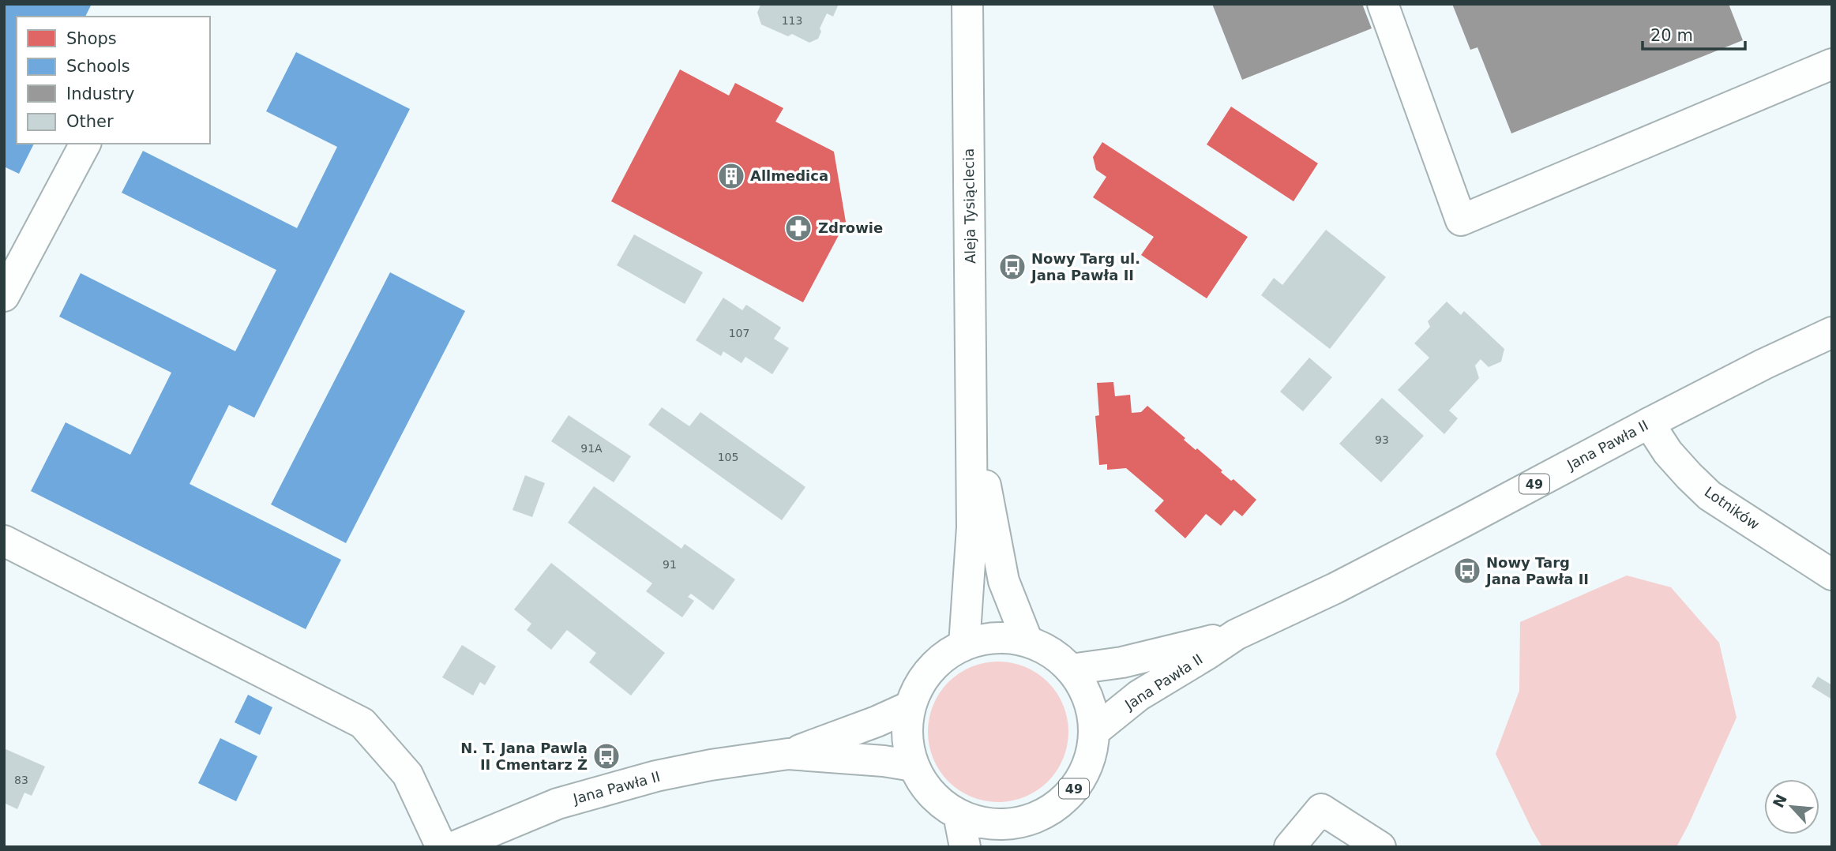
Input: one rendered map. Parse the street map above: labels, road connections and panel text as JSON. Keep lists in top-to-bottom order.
{
  "streets": {
    "street": [
      "Aleja Tysiąclecia",
      "Jana Pawła II",
      "49",
      "Lotników"
    ]
  },
  "crossings": [
    ["Aleja Tysiąclecia", "Jana Pawła II"],
    ["Aleja Tysiąclecia", "49"],
    ["Jana Pawła II", "49"],
    ["Jana Pawła II", "Lotników"]
  ],
  "places": {
    "building": ["Allmedica"],
    "pharmacy": ["Zdrowie"],
    "bus stop": ["Nowy Targ ul. Jana Pawła II", "Nowy Targ Jana Pawła II", "N. T. Jana Pawla II Cmentarz Ż"]
  },
  "house_numbers": [
    "113",
    "107",
    "93",
    "91A",
    "105",
    "91",
    "83"
  ],
  "legend": [
    "Shops",
    "Schools",
    "Industry",
    "Other"
  ],
  "scale_bar": "20 m",
  "north": "top left"
}
